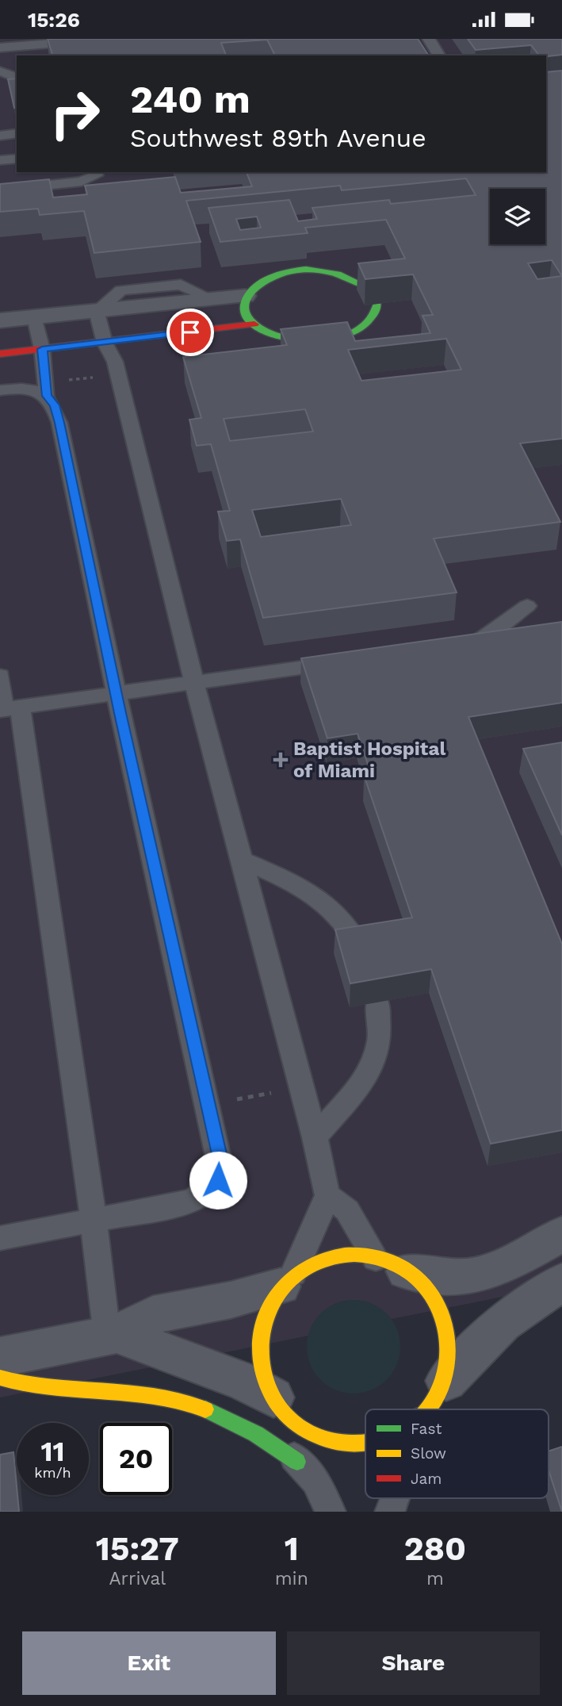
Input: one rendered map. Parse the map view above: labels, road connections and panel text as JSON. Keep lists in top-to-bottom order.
{
  "places": {
    "health": ["Baptist Hospital of Miami"]
  },
  "legend": ["Fast", "Slow", "Jam"],
  "page": {
    "status": "15:26",
    "turn": ["240 m", "Southwest 89th Avenue"],
    "speed": "11 km/h",
    "limit": "20",
    "eta": [
      "15:27",
      "Arrival",
      "1",
      "min",
      "280",
      "m"
    ],
    "buttons": ["Exit", "Share"]
  }
}
